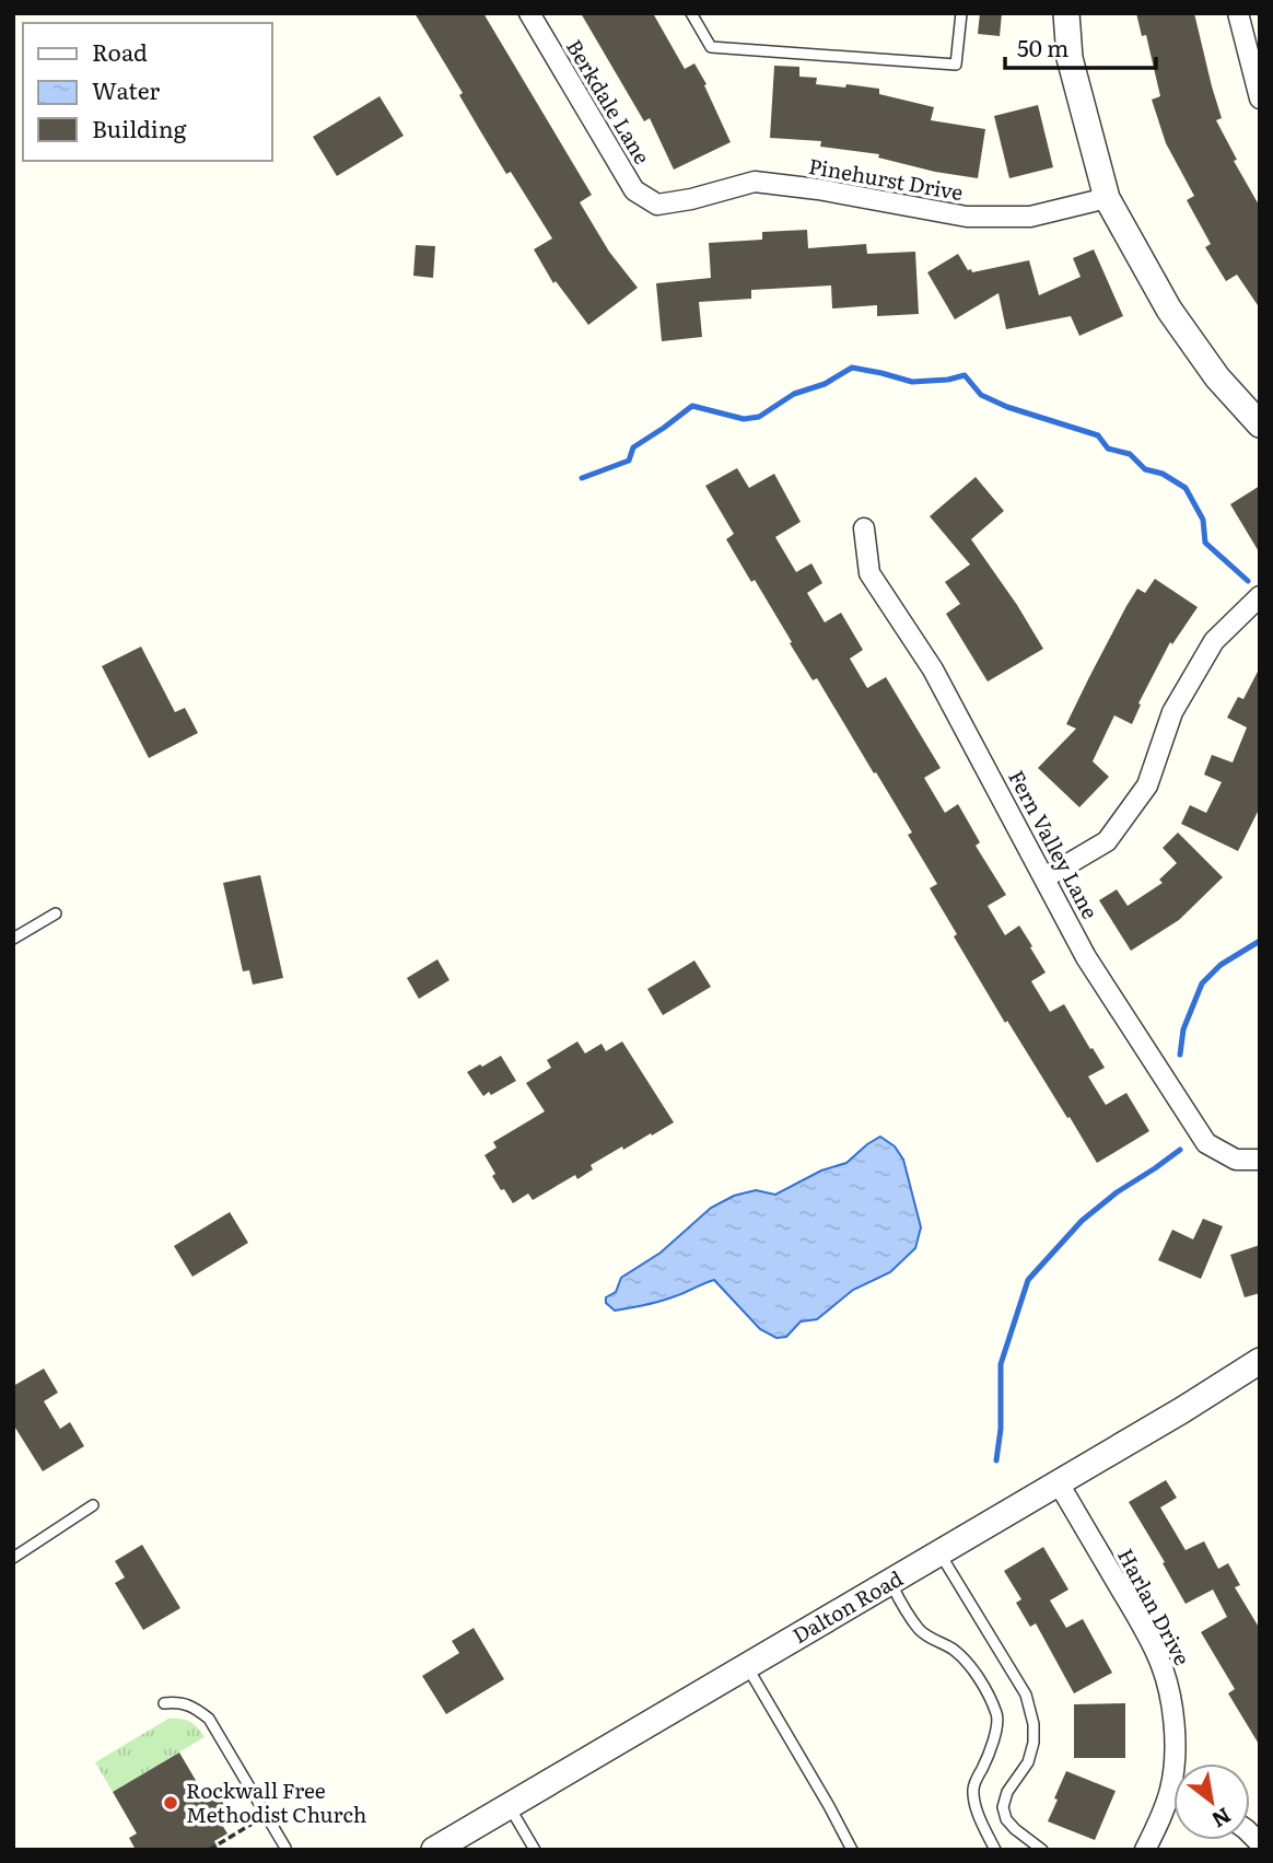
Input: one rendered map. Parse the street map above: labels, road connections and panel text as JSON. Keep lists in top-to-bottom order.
{
  "streets": {
    "street": [
      "Berkdale Lane",
      "Pinehurst Drive",
      "Fern Valley Lane",
      "Dalton Road",
      "Harlan Drive"
    ]
  },
  "crossings": [
    ["Berkdale Lane", "Pinehurst Drive"],
    ["Dalton Road", "Harlan Drive"]
  ],
  "places": ["Rockwall Free Methodist Church"],
  "legend": ["Road", "Water", "Building"],
  "scale_bar": "50 m",
  "north": "bottom right"
}
